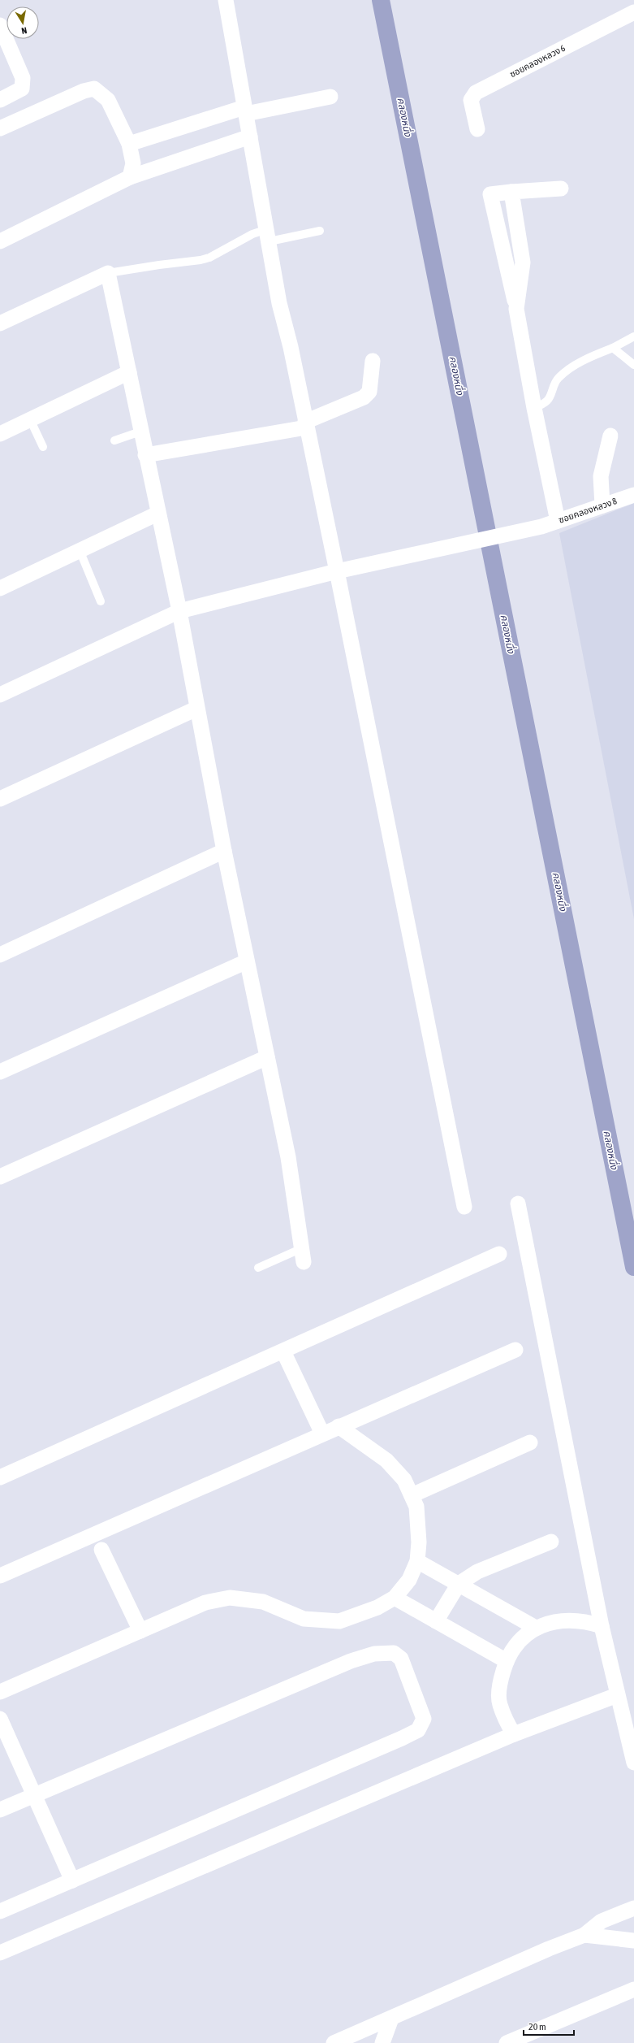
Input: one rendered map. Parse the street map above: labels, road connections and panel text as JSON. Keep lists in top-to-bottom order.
{
  "streets": {
    "street": ["ซอยคลองหลวง 6", "ซอยคลองหลวง 8"]
  },
  "water": ["คลองหนึ่ง"],
  "scale_bar": "20 m",
  "north": "bottom"
}
